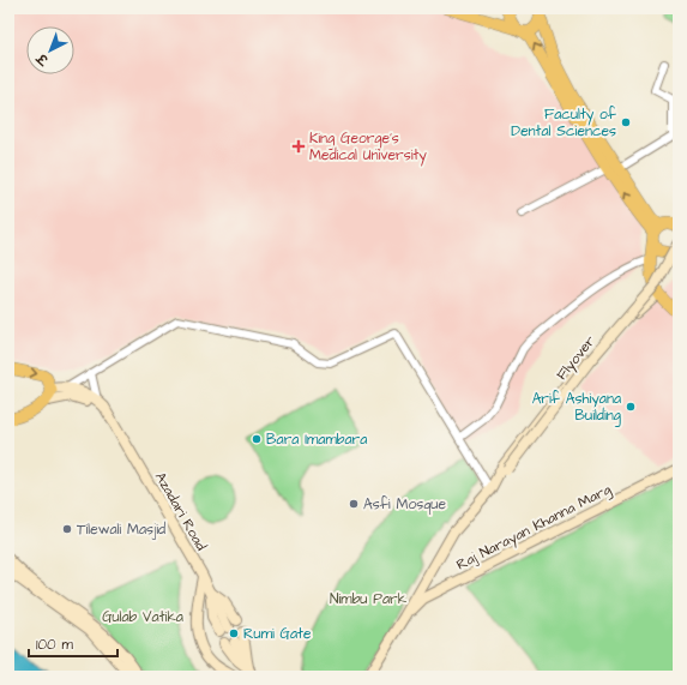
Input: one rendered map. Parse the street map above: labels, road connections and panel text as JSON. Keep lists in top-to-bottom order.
{
  "streets": {
    "street": ["Flyover", "Azadari Road", "Raj Narayan Khanna Marg"]
  },
  "parks": ["Nimbu Park", "Gulab Vatika"],
  "places": {
    "other": [
      "Faculty of Dental Sciences",
      "Arif Ashiyana Building",
      "Bara Imambara",
      "Asfi Mosque",
      "Tilewali Masjid",
      "Rumi Gate"
    ],
    "health": ["King George's Medical University"]
  },
  "scale_bar": "100 m",
  "north": "bottom left"
}
